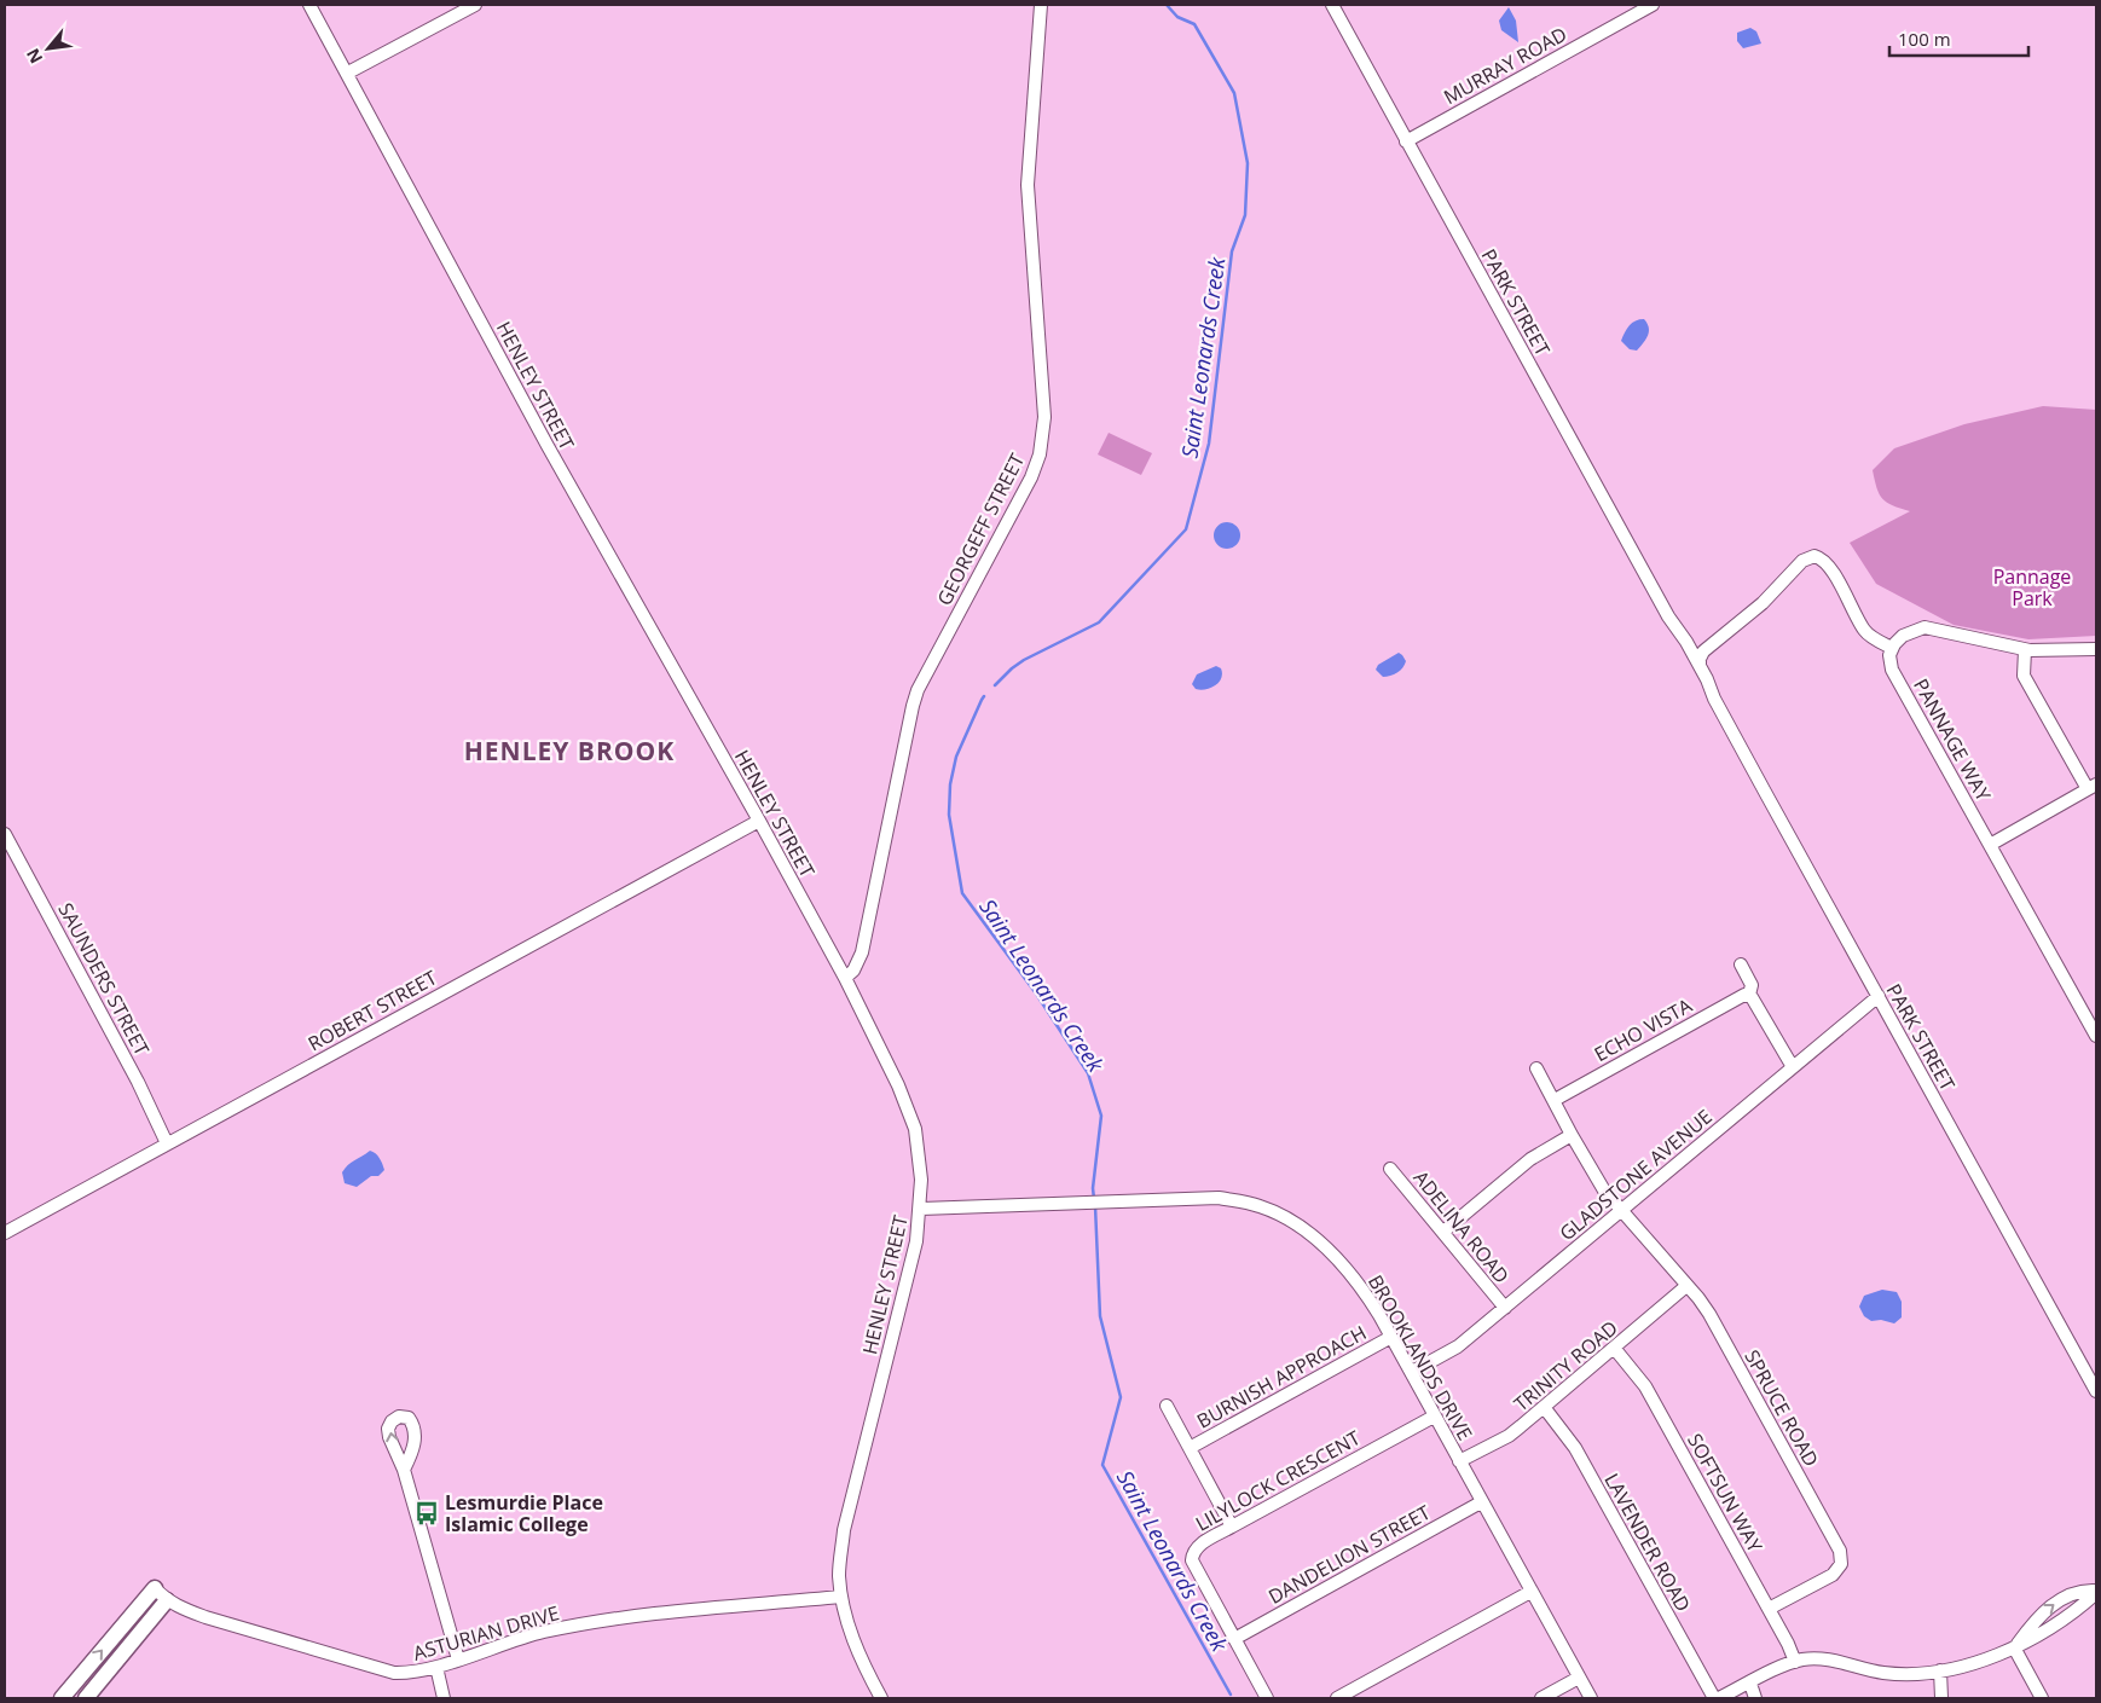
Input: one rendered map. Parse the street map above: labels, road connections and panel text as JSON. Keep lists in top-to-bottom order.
{
  "streets": {
    "street": [
      "MURRAY ROAD",
      "PARK STREET",
      "HENLEY STREET",
      "GEORGEFF STREET",
      "PANNAGE WAY",
      "SAUNDERS STREET",
      "ROBERT STREET",
      "ECHO VISTA",
      "GLADSTONE AVENUE",
      "ADELINA ROAD",
      "BROOKLANDS DRIVE",
      "TRINITY ROAD",
      "BURNISH APPROACH",
      "SPRUCE ROAD",
      "LILYLOCK CRESCENT",
      "SOFTSUN WAY",
      "LAVENDER ROAD",
      "DANDELION STREET",
      "ASTURIAN DRIVE"
    ]
  },
  "crossings": [
    ["MURRAY ROAD", "PARK STREET"],
    ["PARK STREET", "GLADSTONE AVENUE"],
    ["HENLEY STREET", "GEORGEFF STREET"],
    ["HENLEY STREET", "ROBERT STREET"],
    ["HENLEY STREET", "BROOKLANDS DRIVE"],
    ["HENLEY STREET", "ASTURIAN DRIVE"],
    ["SAUNDERS STREET", "ROBERT STREET"],
    ["ECHO VISTA", "SPRUCE ROAD"],
    ["GLADSTONE AVENUE", "ADELINA ROAD"],
    ["GLADSTONE AVENUE", "BROOKLANDS DRIVE"],
    ["GLADSTONE AVENUE", "SPRUCE ROAD"],
    ["BROOKLANDS DRIVE", "TRINITY ROAD"],
    ["BROOKLANDS DRIVE", "BURNISH APPROACH"],
    ["BROOKLANDS DRIVE", "LILYLOCK CRESCENT"],
    ["BROOKLANDS DRIVE", "DANDELION STREET"],
    ["TRINITY ROAD", "SPRUCE ROAD"],
    ["TRINITY ROAD", "SOFTSUN WAY"],
    ["TRINITY ROAD", "LAVENDER ROAD"],
    ["SPRUCE ROAD", "SOFTSUN WAY"],
    ["LILYLOCK CRESCENT", "DANDELION STREET"]
  ],
  "districts": ["HENLEY BROOK"],
  "water": ["Saint Leonards Creek"],
  "parks": ["Pannage Park"],
  "places": {
    "bus stop": ["Lesmurdie Place Islamic College"]
  },
  "scale_bar": "100 m",
  "north": "bottom left"
}
